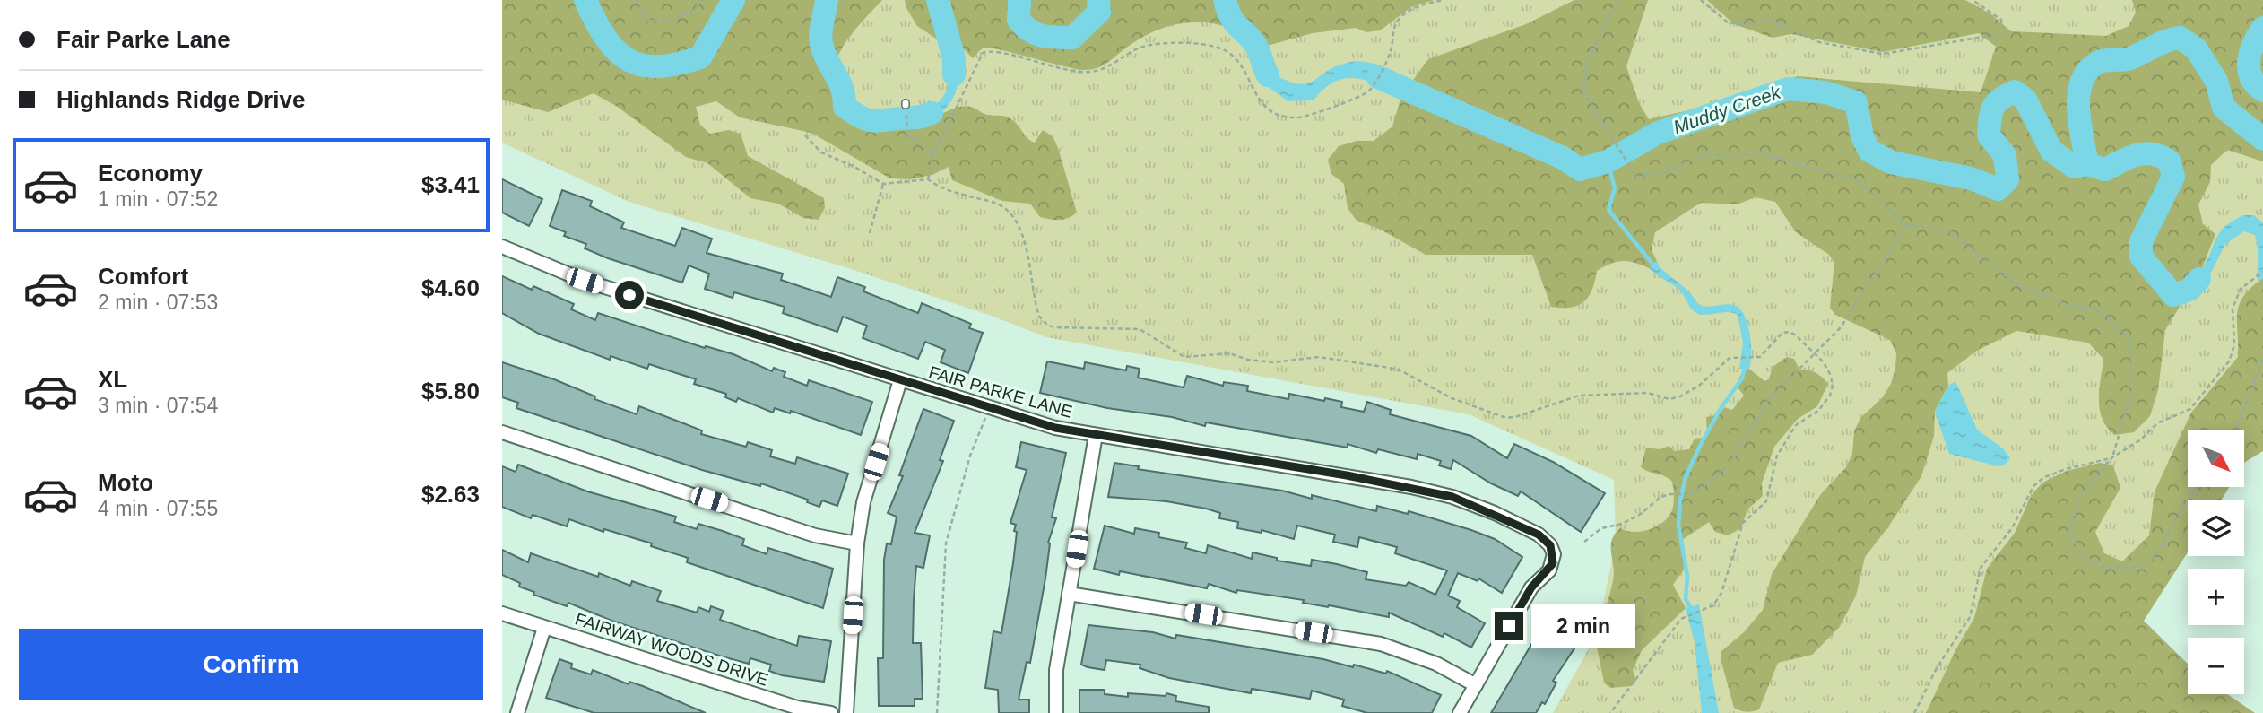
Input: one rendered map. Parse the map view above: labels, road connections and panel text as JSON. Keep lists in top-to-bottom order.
{
  "streets": {
    "street": ["FAIR PARKE LANE", "FAIRWAY WOODS DRIVE"]
  },
  "water": ["Muddy Creek"],
  "north": "bottom right",
  "page": {
    "banner": ["Fair Parke Lane", "Highlands Ridge Drive"],
    "list": [
      {
        "name": "Economy",
        "note": "1 min · 07:52",
        "value": "$3.41"
      },
      {
        "name": "Comfort",
        "note": "2 min · 07:53",
        "value": "$4.60"
      },
      {
        "name": "XL",
        "note": "3 min · 07:54",
        "value": "$5.80"
      },
      {
        "name": "Moto",
        "note": "4 min · 07:55",
        "value": "$2.63"
      }
    ],
    "map_buttons": ["+", "−"],
    "bubble": "2 min",
    "buttons": "Confirm"
  }
}
